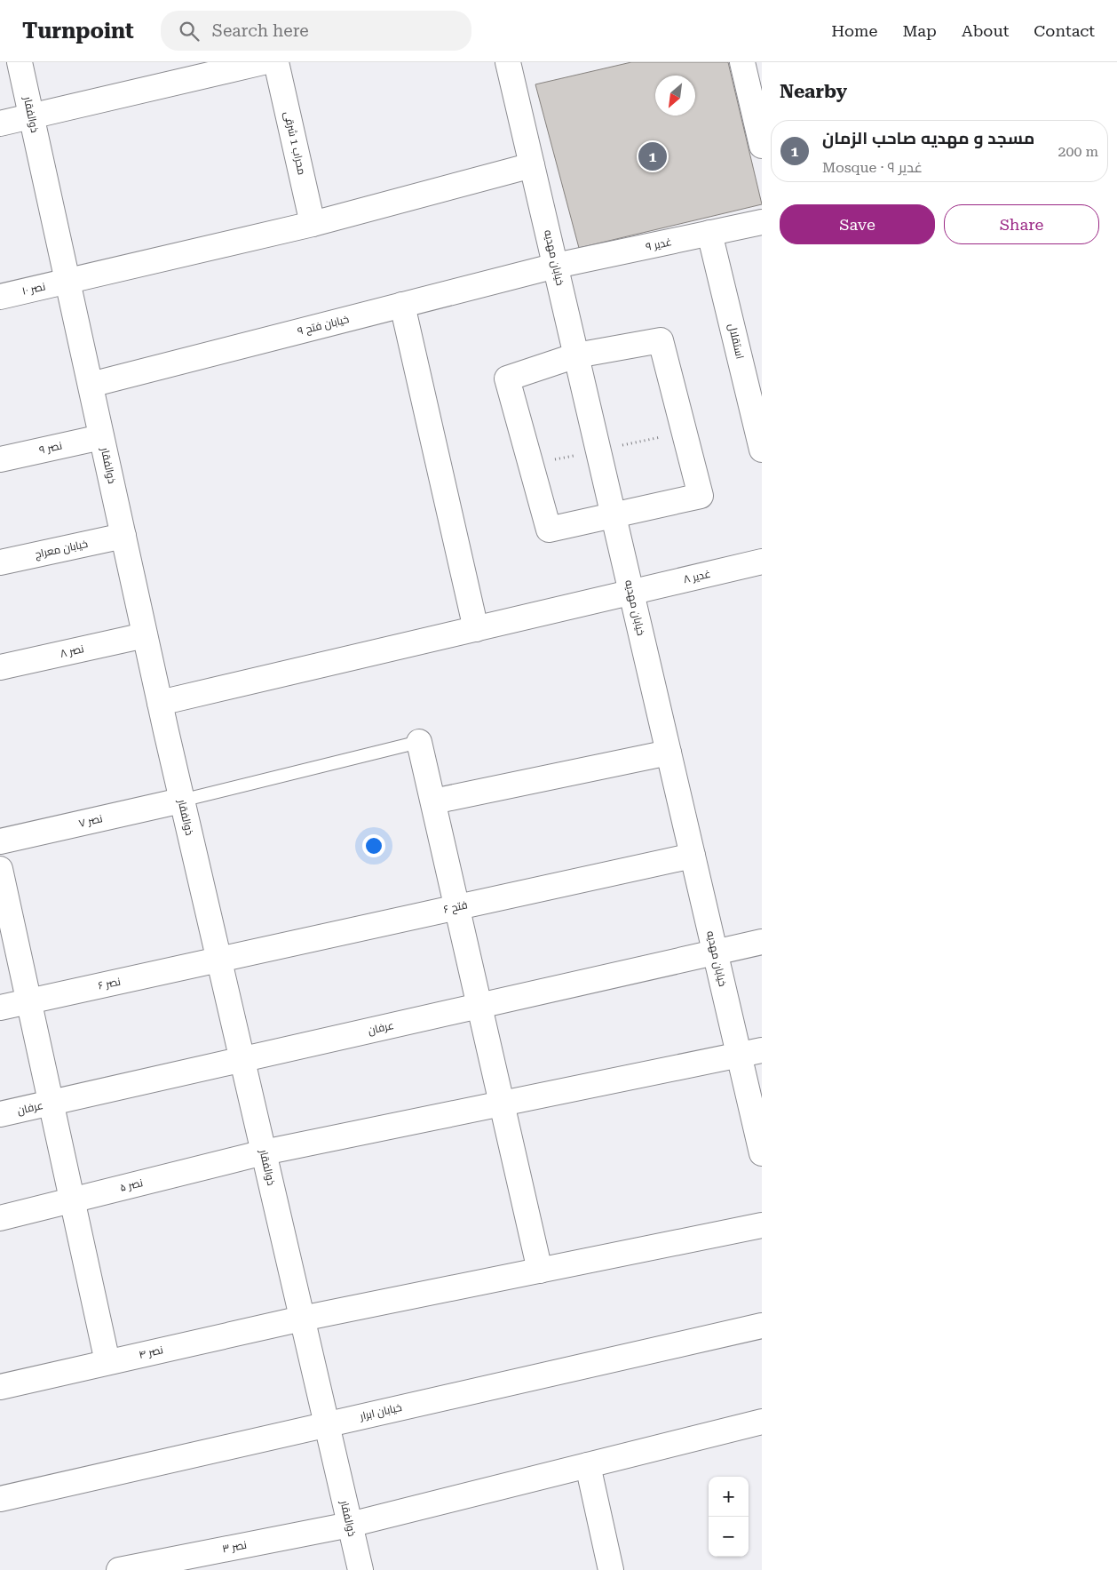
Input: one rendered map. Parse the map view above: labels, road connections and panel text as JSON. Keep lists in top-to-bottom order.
{
  "streets": {
    "street": [
      "ذوالفقار",
      "محراب 1 شرقی",
      "غدیر ۹",
      "خیابان مهدیه",
      "نصر ۱۰",
      "خیابان فتح ۹",
      "استقلال",
      "نصر ۹",
      "خیابان معراج",
      "غدیر ۸",
      "نصر ۸",
      "نصر ۷",
      "فتح ۶",
      "نصر ۶",
      "عرفان",
      "نصر ۵",
      "نصر ۴",
      "خیابان ابرار",
      "نصر ۳"
    ]
  },
  "crossings": [
    ["ذوالفقار", "نصر ۱۰"],
    ["ذوالفقار", "خیابان فتح ۹"],
    ["ذوالفقار", "نصر ۹"],
    ["ذوالفقار", "خیابان معراج"],
    ["ذوالفقار", "غدیر ۸"],
    ["ذوالفقار", "نصر ۸"],
    ["ذوالفقار", "نصر ۷"],
    ["ذوالفقار", "فتح ۶"],
    ["ذوالفقار", "نصر ۶"],
    ["ذوالفقار", "عرفان"],
    ["ذوالفقار", "نصر ۵"],
    ["ذوالفقار", "نصر ۴"],
    ["ذوالفقار", "خیابان ابرار"],
    ["ذوالفقار", "نصر ۳"],
    ["محراب 1 شرقی", "نصر ۱۰"],
    ["غدیر ۹", "خیابان مهدیه"],
    ["غدیر ۹", "خیابان فتح ۹"],
    ["غدیر ۹", "استقلال"],
    ["خیابان مهدیه", "نصر ۱۰"],
    ["خیابان مهدیه", "خیابان فتح ۹"],
    ["خیابان مهدیه", "غدیر ۸"],
    ["خیابان مهدیه", "فتح ۶"],
    ["خیابان مهدیه", "عرفان"],
    ["خیابان مهدیه", "نصر ۵"],
    ["فتح ۶", "نصر ۶"]
  ],
  "north": "bottom left",
  "page": {
    "header": "Turnpoint",
    "search": "Search here",
    "nav": [
      "Home",
      "Map",
      "About",
      "Contact"
    ],
    "heading": "Nearby",
    "list": [
      {
        "mark": "1",
        "name": "مسجد و مهدیه صاحب الزمان",
        "note": "Mosque · غدیر ۹",
        "value": "200 m"
      }
    ],
    "pins": "1",
    "buttons": ["Save", "Share"],
    "map_buttons": ["+", "−"]
  }
}
